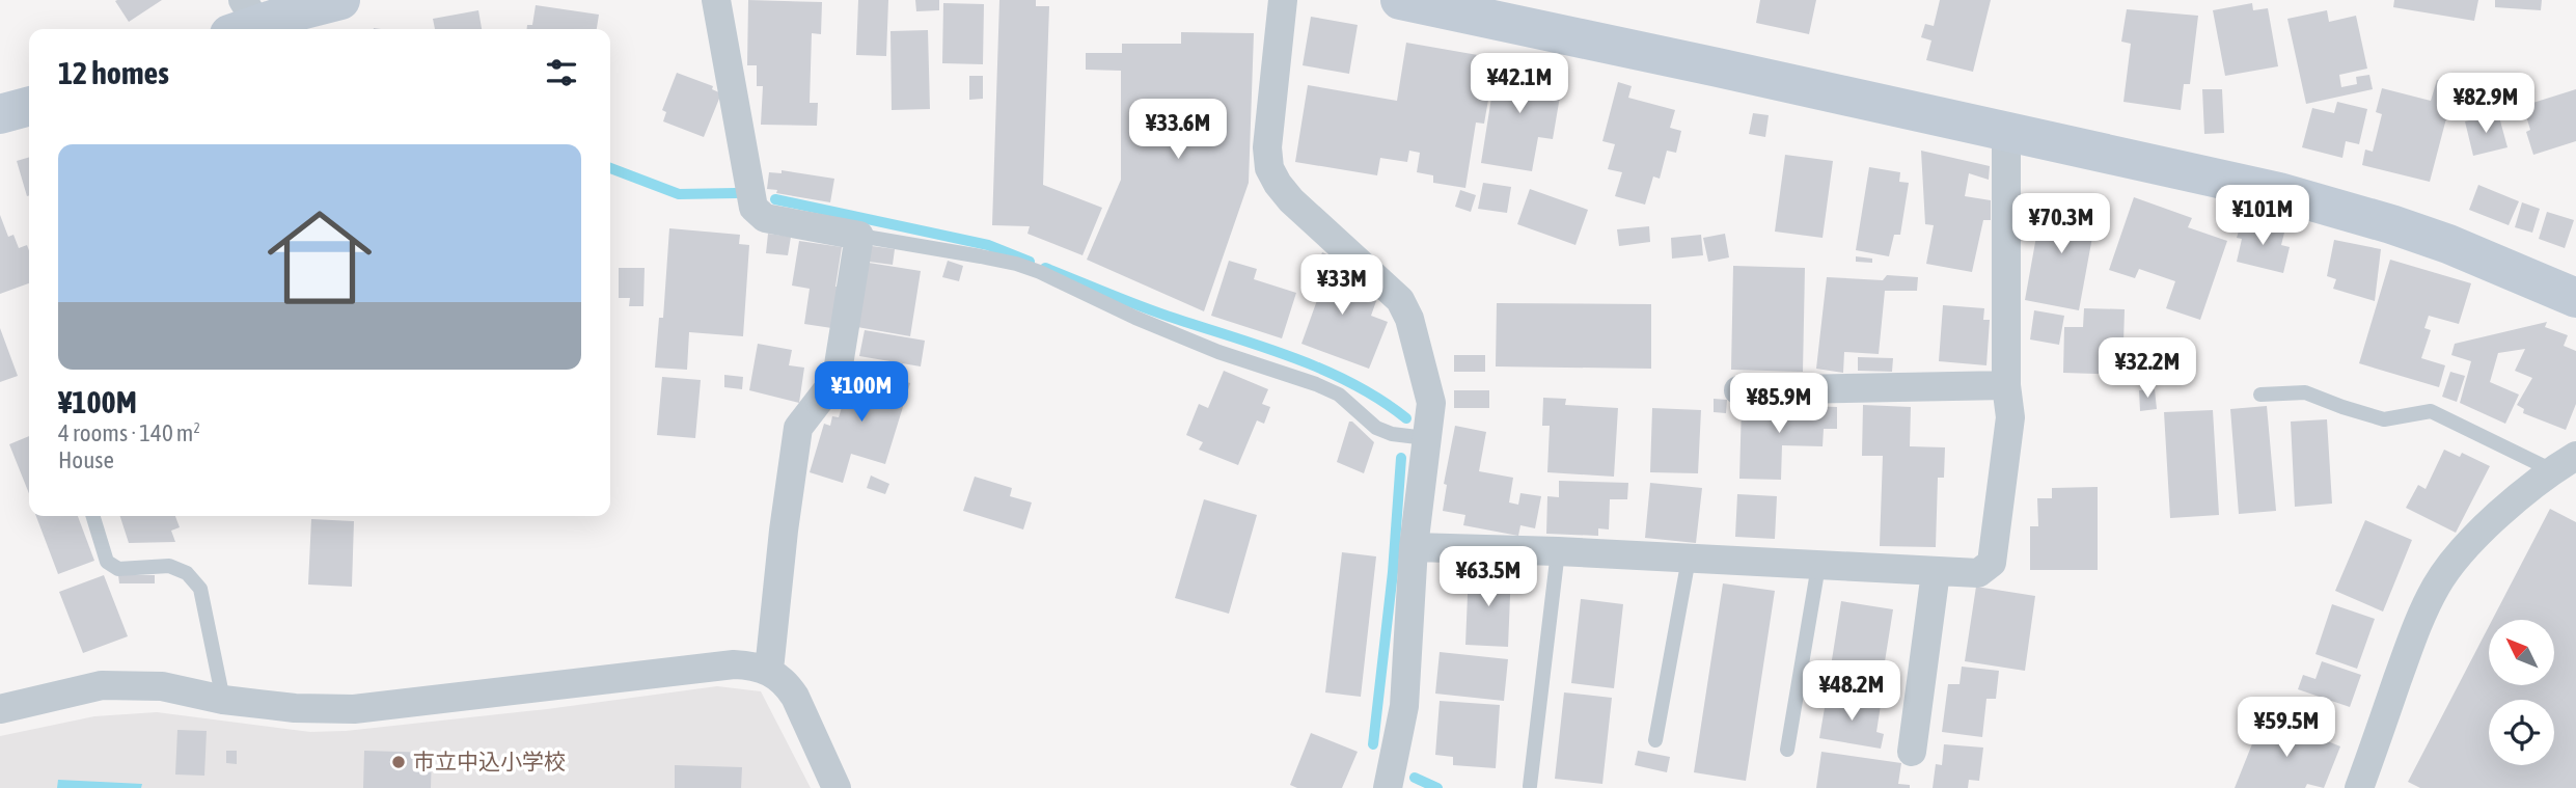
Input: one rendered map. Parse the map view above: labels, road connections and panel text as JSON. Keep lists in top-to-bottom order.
{
  "places": ["市立中込小学校"],
  "north": "top left",
  "page": {
    "heading": "12 homes",
    "price": [
      "¥42.1M",
      "¥82.9M",
      "¥33.6M",
      "¥101M",
      "¥70.3M",
      "¥33M",
      "¥32.2M",
      "¥100M",
      "¥85.9M",
      "¥63.5M",
      "¥48.2M",
      "¥59.5M"
    ],
    "list": [
      {
        "name": "¥100M",
        "note": "4 rooms · 140 m² · House"
      }
    ]
  }
}
